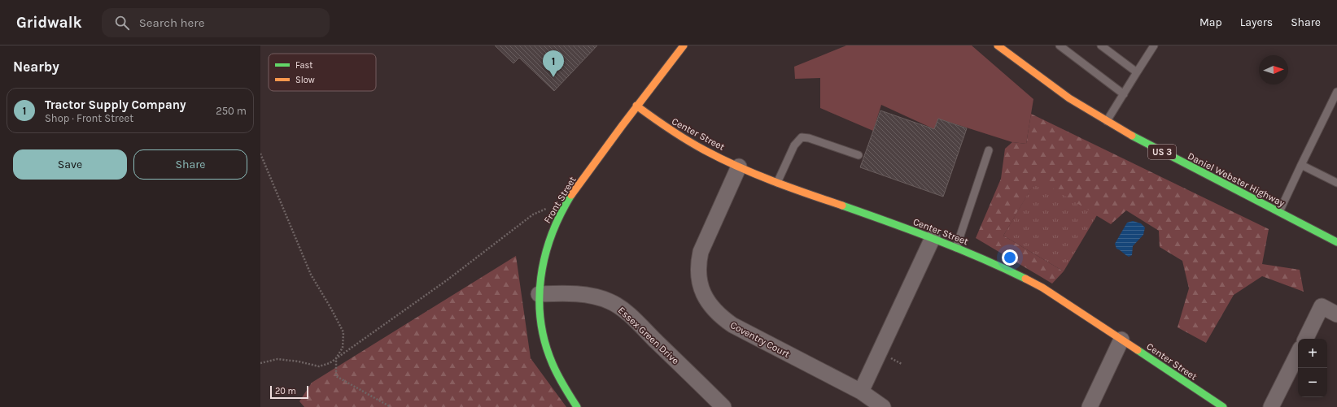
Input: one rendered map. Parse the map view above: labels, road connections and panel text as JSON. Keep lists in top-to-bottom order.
{
  "streets": {
    "street": [
      "Center Street",
      "US 3",
      "Daniel Webster Highway",
      "Front Street",
      "Essex Green Drive",
      "Coventry Court"
    ]
  },
  "crossings": [
    ["Center Street", "Front Street"],
    ["Center Street", "Coventry Court"],
    ["Front Street", "Essex Green Drive"]
  ],
  "legend": ["Fast", "Slow"],
  "scale_bar": "20 m",
  "north": "right",
  "page": {
    "header": "Gridwalk",
    "search": "Search here",
    "nav": ["Map", "Layers", "Share"],
    "heading": "Nearby",
    "pins": "1",
    "list": [
      {
        "mark": "1",
        "name": "Tractor Supply Company",
        "note": "Shop · Front Street",
        "value": "250 m"
      }
    ],
    "buttons": ["Save", "Share"],
    "map_buttons": ["+", "−"],
    "scale": "20 m"
  }
}
